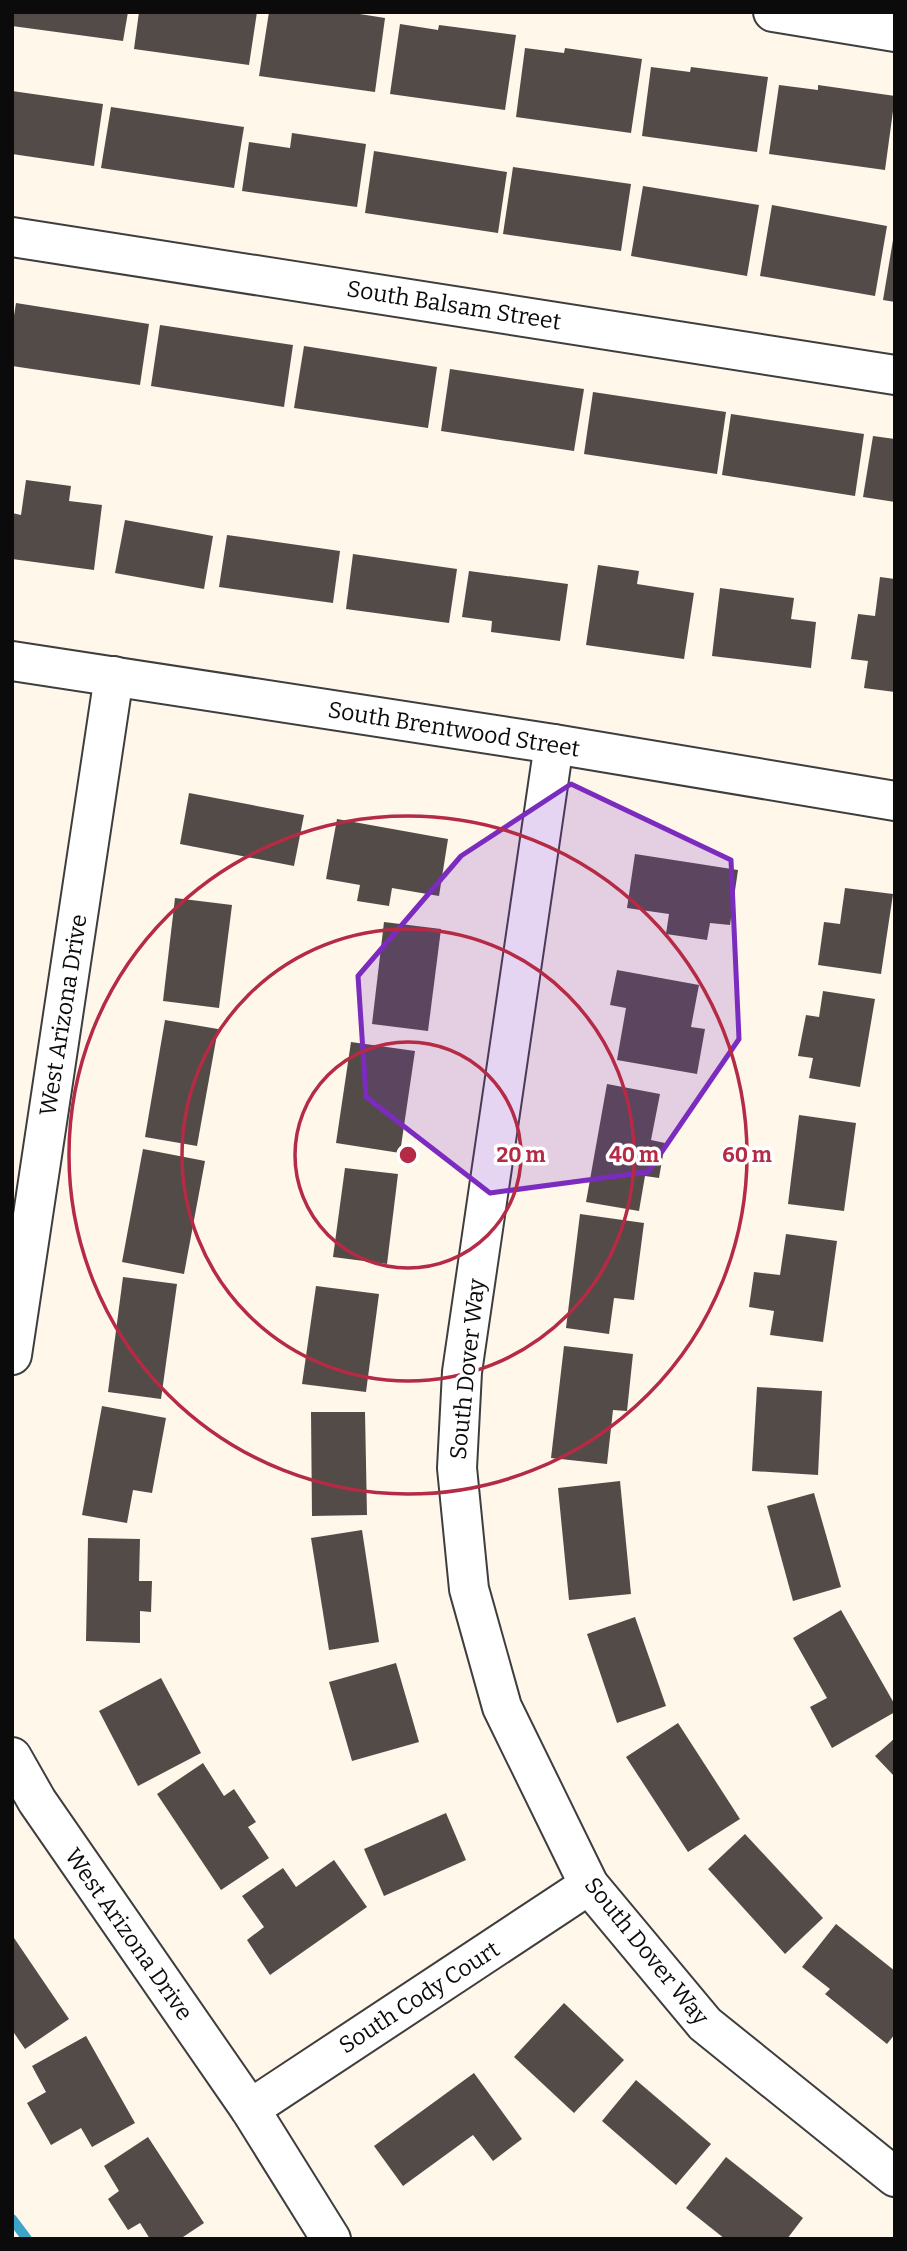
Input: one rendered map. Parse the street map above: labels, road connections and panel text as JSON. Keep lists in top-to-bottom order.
{
  "streets": {
    "street": [
      "South Balsam Street",
      "South Brentwood Street",
      "West Arizona Drive",
      "South Dover Way",
      "South Cody Court"
    ]
  },
  "crossings": [
    ["South Brentwood Street", "West Arizona Drive"],
    ["South Brentwood Street", "South Dover Way"],
    ["West Arizona Drive", "South Cody Court"],
    ["South Dover Way", "South Cody Court"]
  ],
  "rings": ["20 m", "40 m", "60 m"]
}
